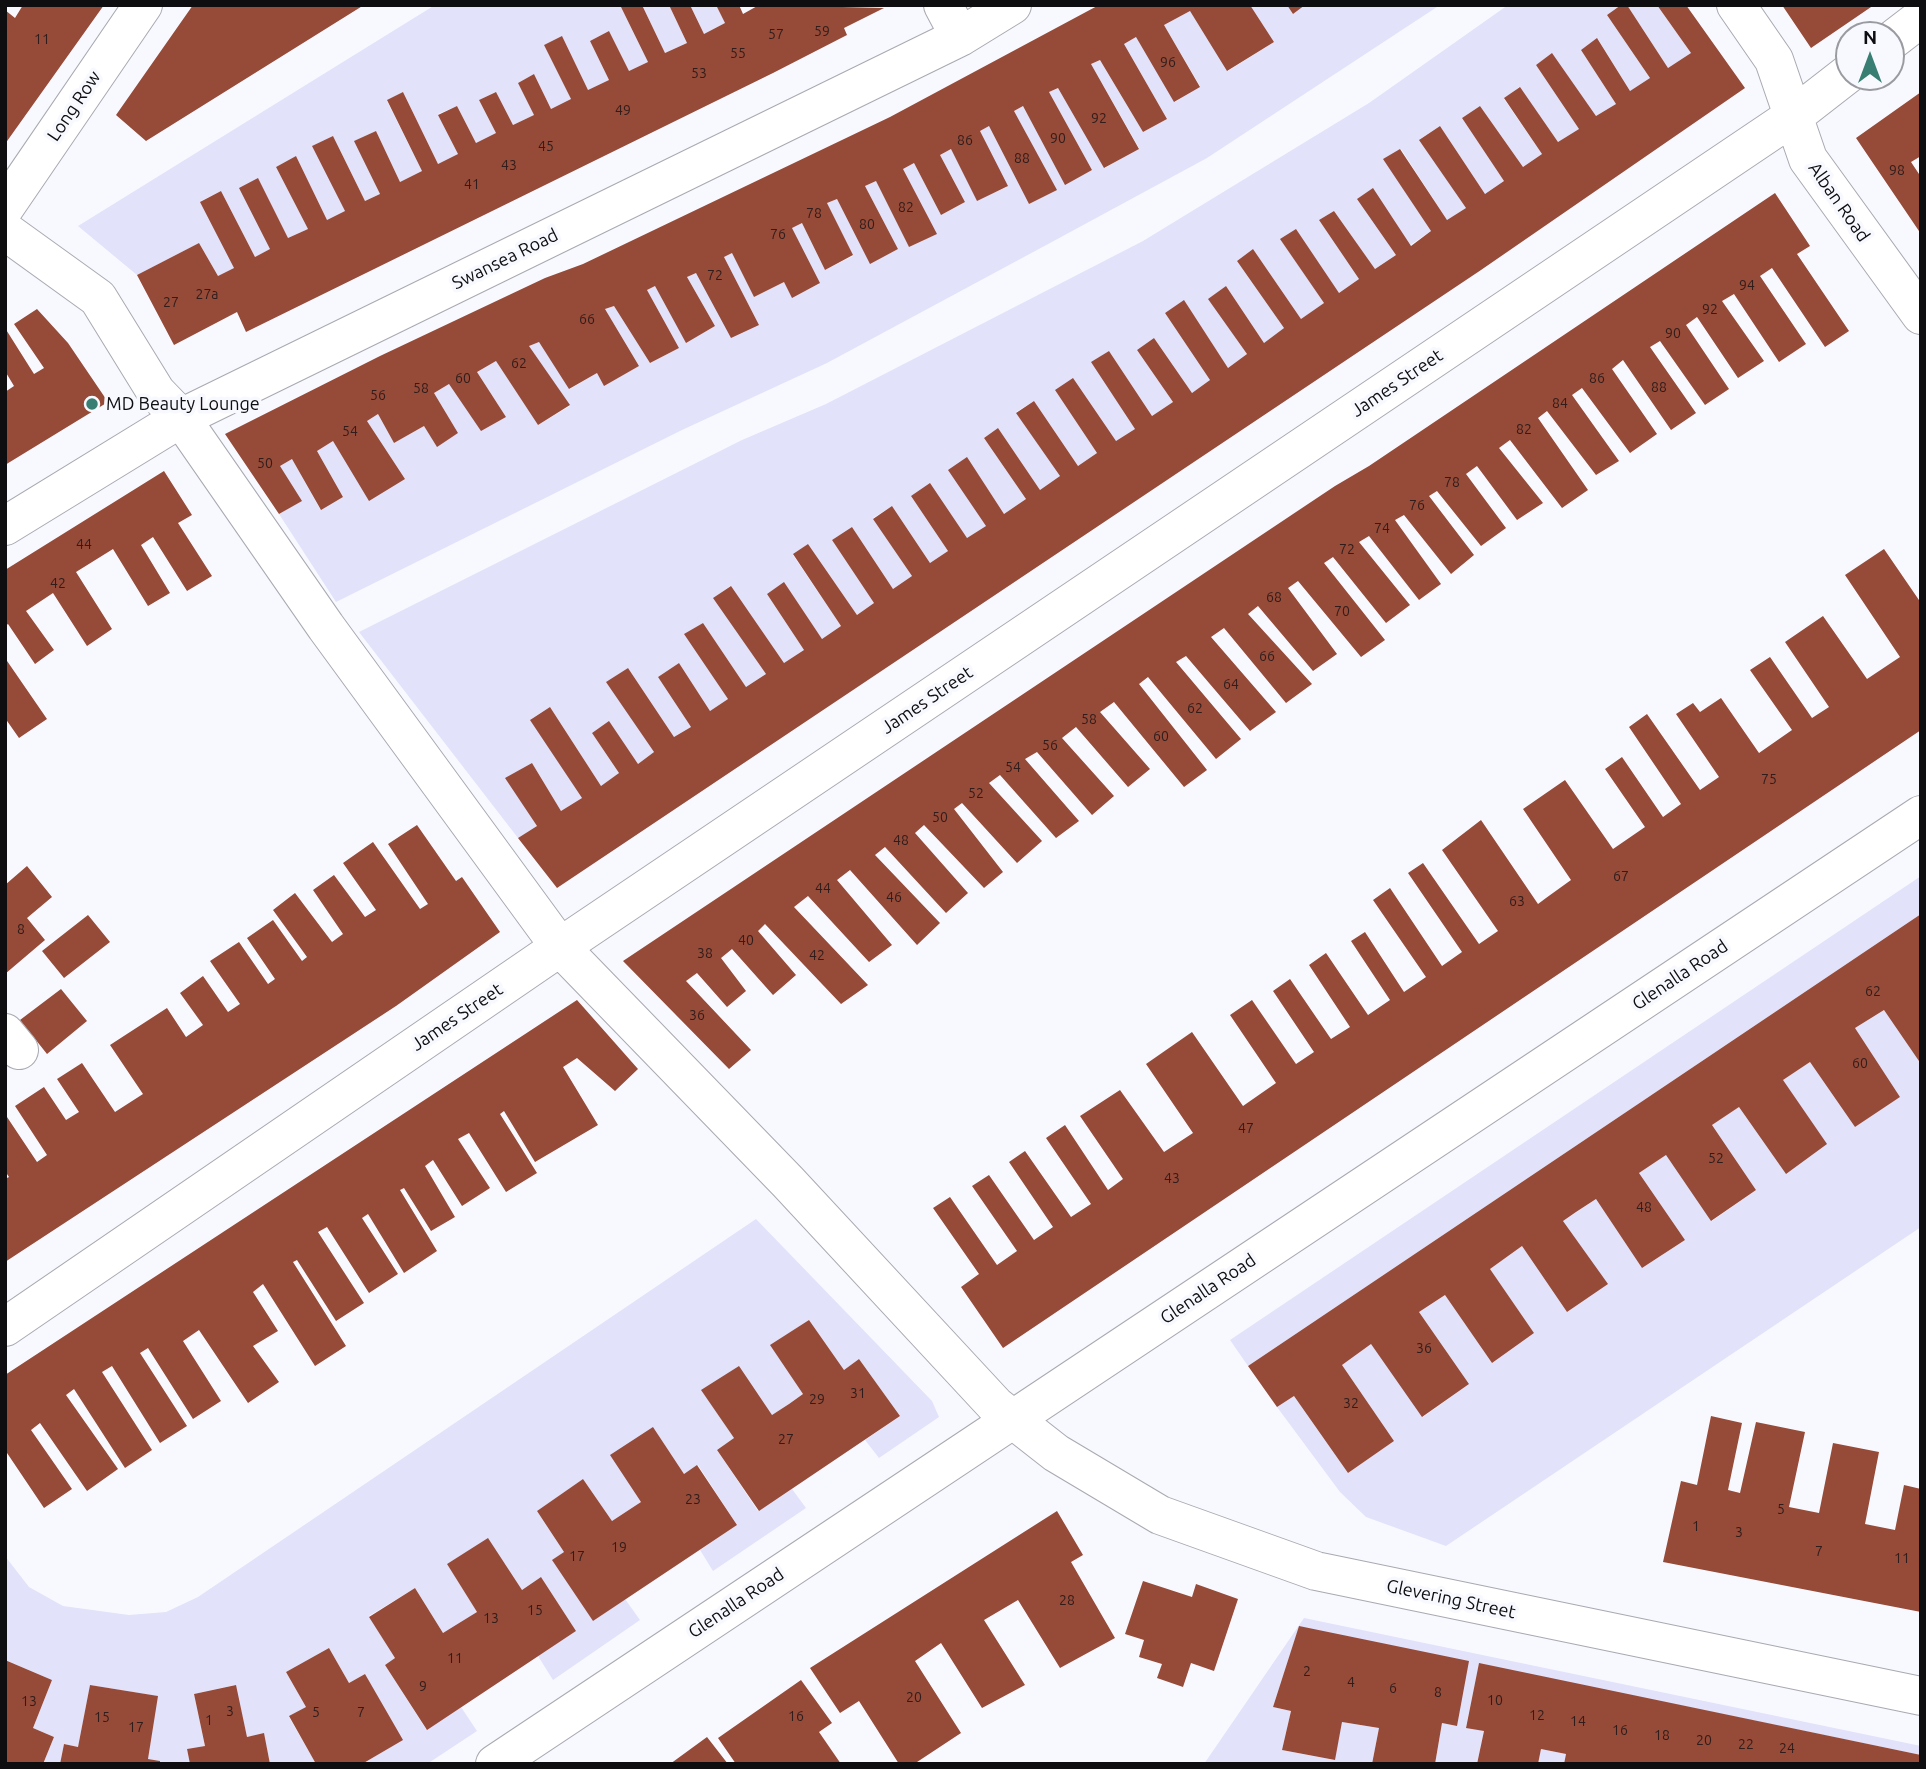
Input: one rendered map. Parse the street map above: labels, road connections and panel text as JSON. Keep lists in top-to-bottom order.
{
  "streets": {
    "street": [
      "Long Row",
      "Alban Road",
      "Swansea Road",
      "James Street",
      "Glenalla Road",
      "Glevering Street"
    ]
  },
  "crossings": [
    ["Alban Road", "James Street"],
    ["Swansea Road", "Glevering Street"],
    ["James Street", "Glevering Street"],
    ["Glenalla Road", "Glevering Street"]
  ],
  "places": ["MD Beauty Lounge"],
  "house_numbers": [
    "59",
    "57",
    "11",
    "55",
    "96",
    "53",
    "49",
    "92",
    "90",
    "86",
    "45",
    "88",
    "43",
    "98",
    "41",
    "82",
    "78",
    "80",
    "76",
    "72",
    "94",
    "27a",
    "27",
    "92",
    "66",
    "90",
    "62",
    "60",
    "86",
    "88",
    "58",
    "56",
    "84",
    "82",
    "54",
    "50",
    "78",
    "76",
    "74",
    "44",
    "72",
    "42",
    "68",
    "70",
    "66",
    "64",
    "62",
    "58",
    "60",
    "56",
    "54",
    "75",
    "52",
    "50",
    "48",
    "67",
    "44",
    "46",
    "63",
    "8",
    "40",
    "38",
    "42",
    "62",
    "36",
    "60",
    "47",
    "52",
    "43",
    "48",
    "36",
    "31",
    "29",
    "32",
    "27",
    "23",
    "5",
    "1",
    "3",
    "19",
    "7",
    "17",
    "11",
    "28",
    "15",
    "13",
    "11",
    "2",
    "4",
    "9",
    "6",
    "8",
    "20",
    "10",
    "13",
    "3",
    "5",
    "7",
    "12",
    "16",
    "15",
    "1",
    "14",
    "17",
    "16",
    "18",
    "20",
    "22",
    "24"
  ],
  "north": "top"
}
